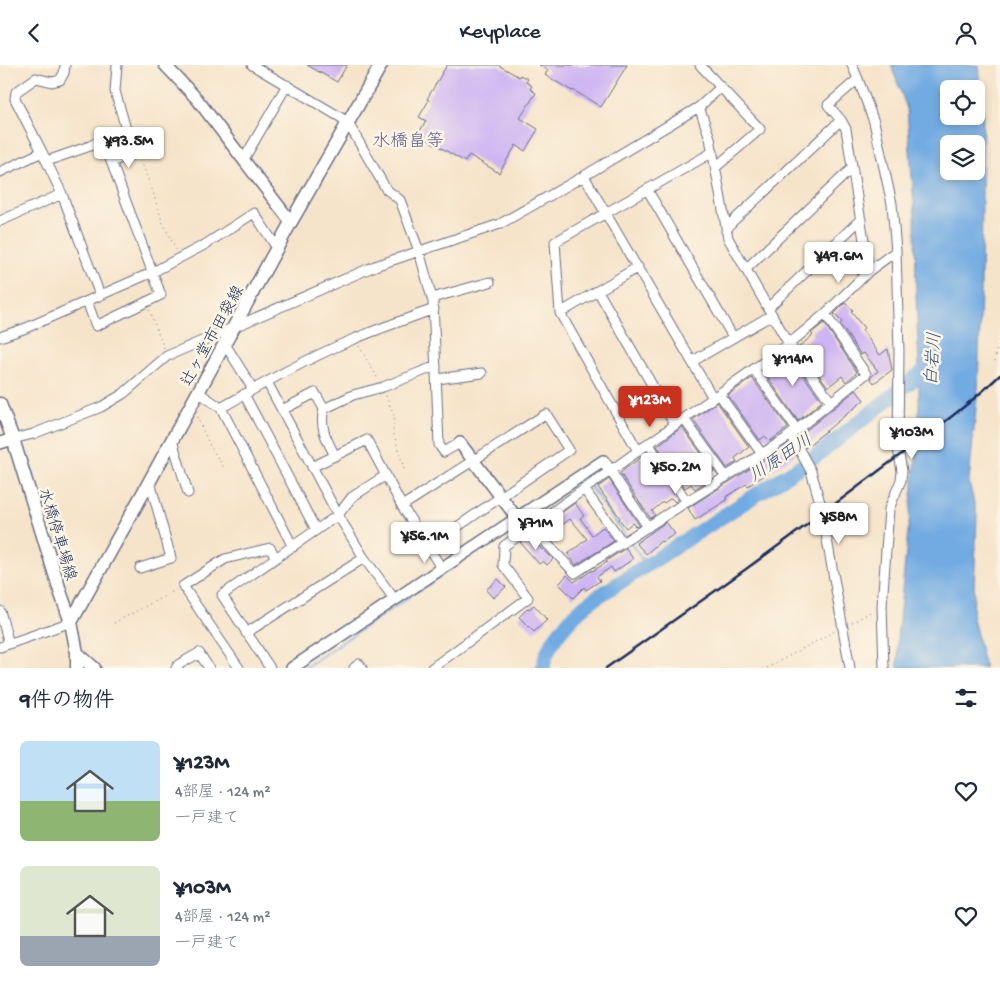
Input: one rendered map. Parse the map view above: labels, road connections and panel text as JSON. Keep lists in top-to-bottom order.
{
  "streets": {
    "main road": ["辻ヶ堂市田袋線", "水橋停車場線"]
  },
  "crossings": [
    ["辻ヶ堂市田袋線", "水橋停車場線"]
  ],
  "districts": ["水橋畠等"],
  "water": ["白岩川", "川原田川"],
  "page": {
    "header": "Keyplace",
    "price": [
      "¥93.5M",
      "¥49.6M",
      "¥114M",
      "¥123M",
      "¥103M",
      "¥50.2M",
      "¥58M",
      "¥71M",
      "¥56.1M"
    ],
    "heading": "9件の物件",
    "list": [
      {
        "name": "¥123M",
        "note": "4部屋 · 124 m² · 一戸建て"
      },
      {
        "name": "¥103M",
        "note": "4部屋 · 124 m² · 一戸建て"
      }
    ]
  }
}
